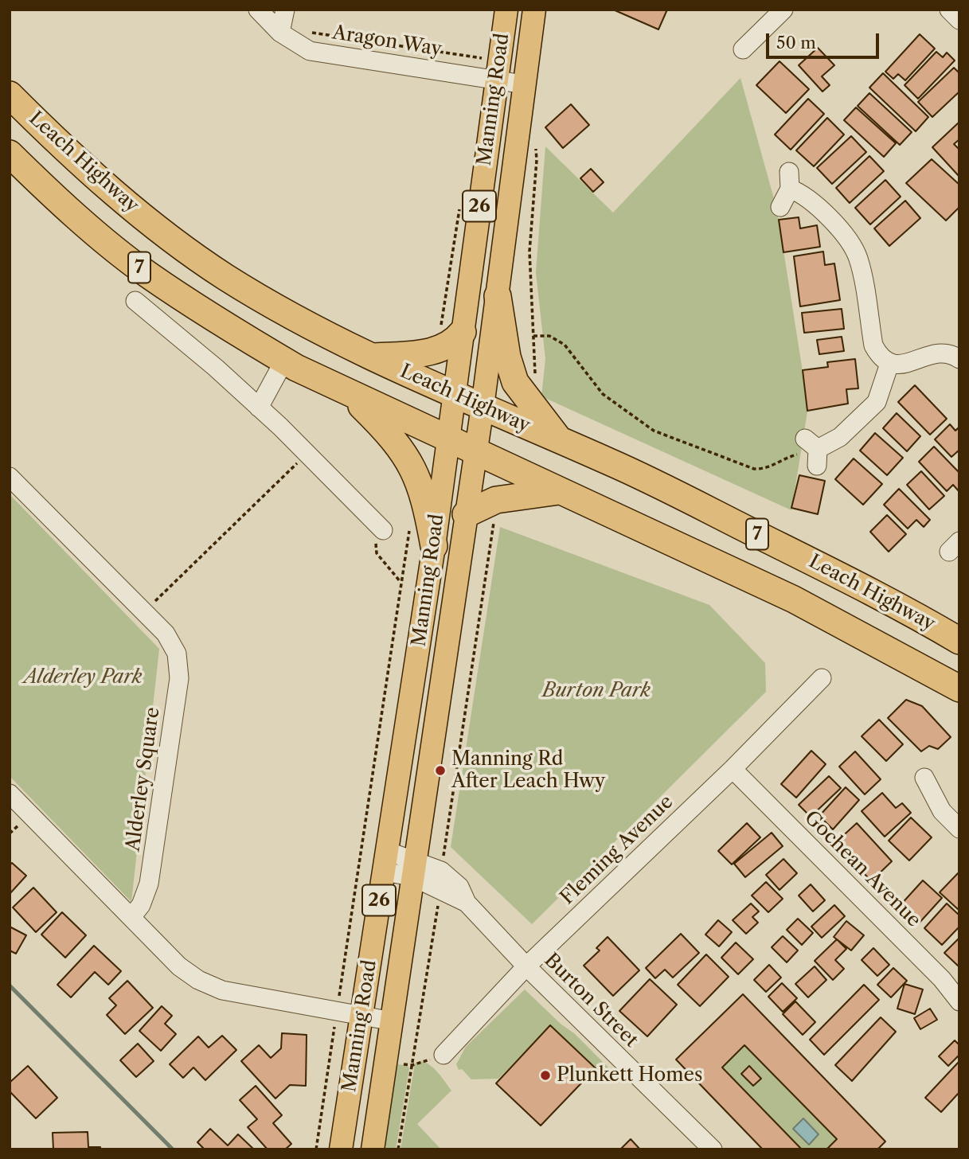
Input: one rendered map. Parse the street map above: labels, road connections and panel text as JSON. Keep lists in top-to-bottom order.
{
  "streets": {
    "highway": ["Leach Highway", "7"],
    "main road": ["Manning Road", "26"],
    "street": [
      "Aragon Way",
      "Alderley Square",
      "Fleming Avenue",
      "Gochean Avenue",
      "Burton Street"
    ]
  },
  "crossings": [
    ["Aragon Way", "Manning Road"],
    ["Manning Road", "Leach Highway"],
    ["Manning Road", "7"],
    ["Manning Road", "Burton Street"],
    ["Fleming Avenue", "Gochean Avenue"],
    ["Fleming Avenue", "Burton Street"]
  ],
  "parks": ["Alderley Park", "Burton Park"],
  "places": ["Manning Rd After Leach Hwy", "Plunkett Homes"],
  "scale_bar": "50 m"
}
